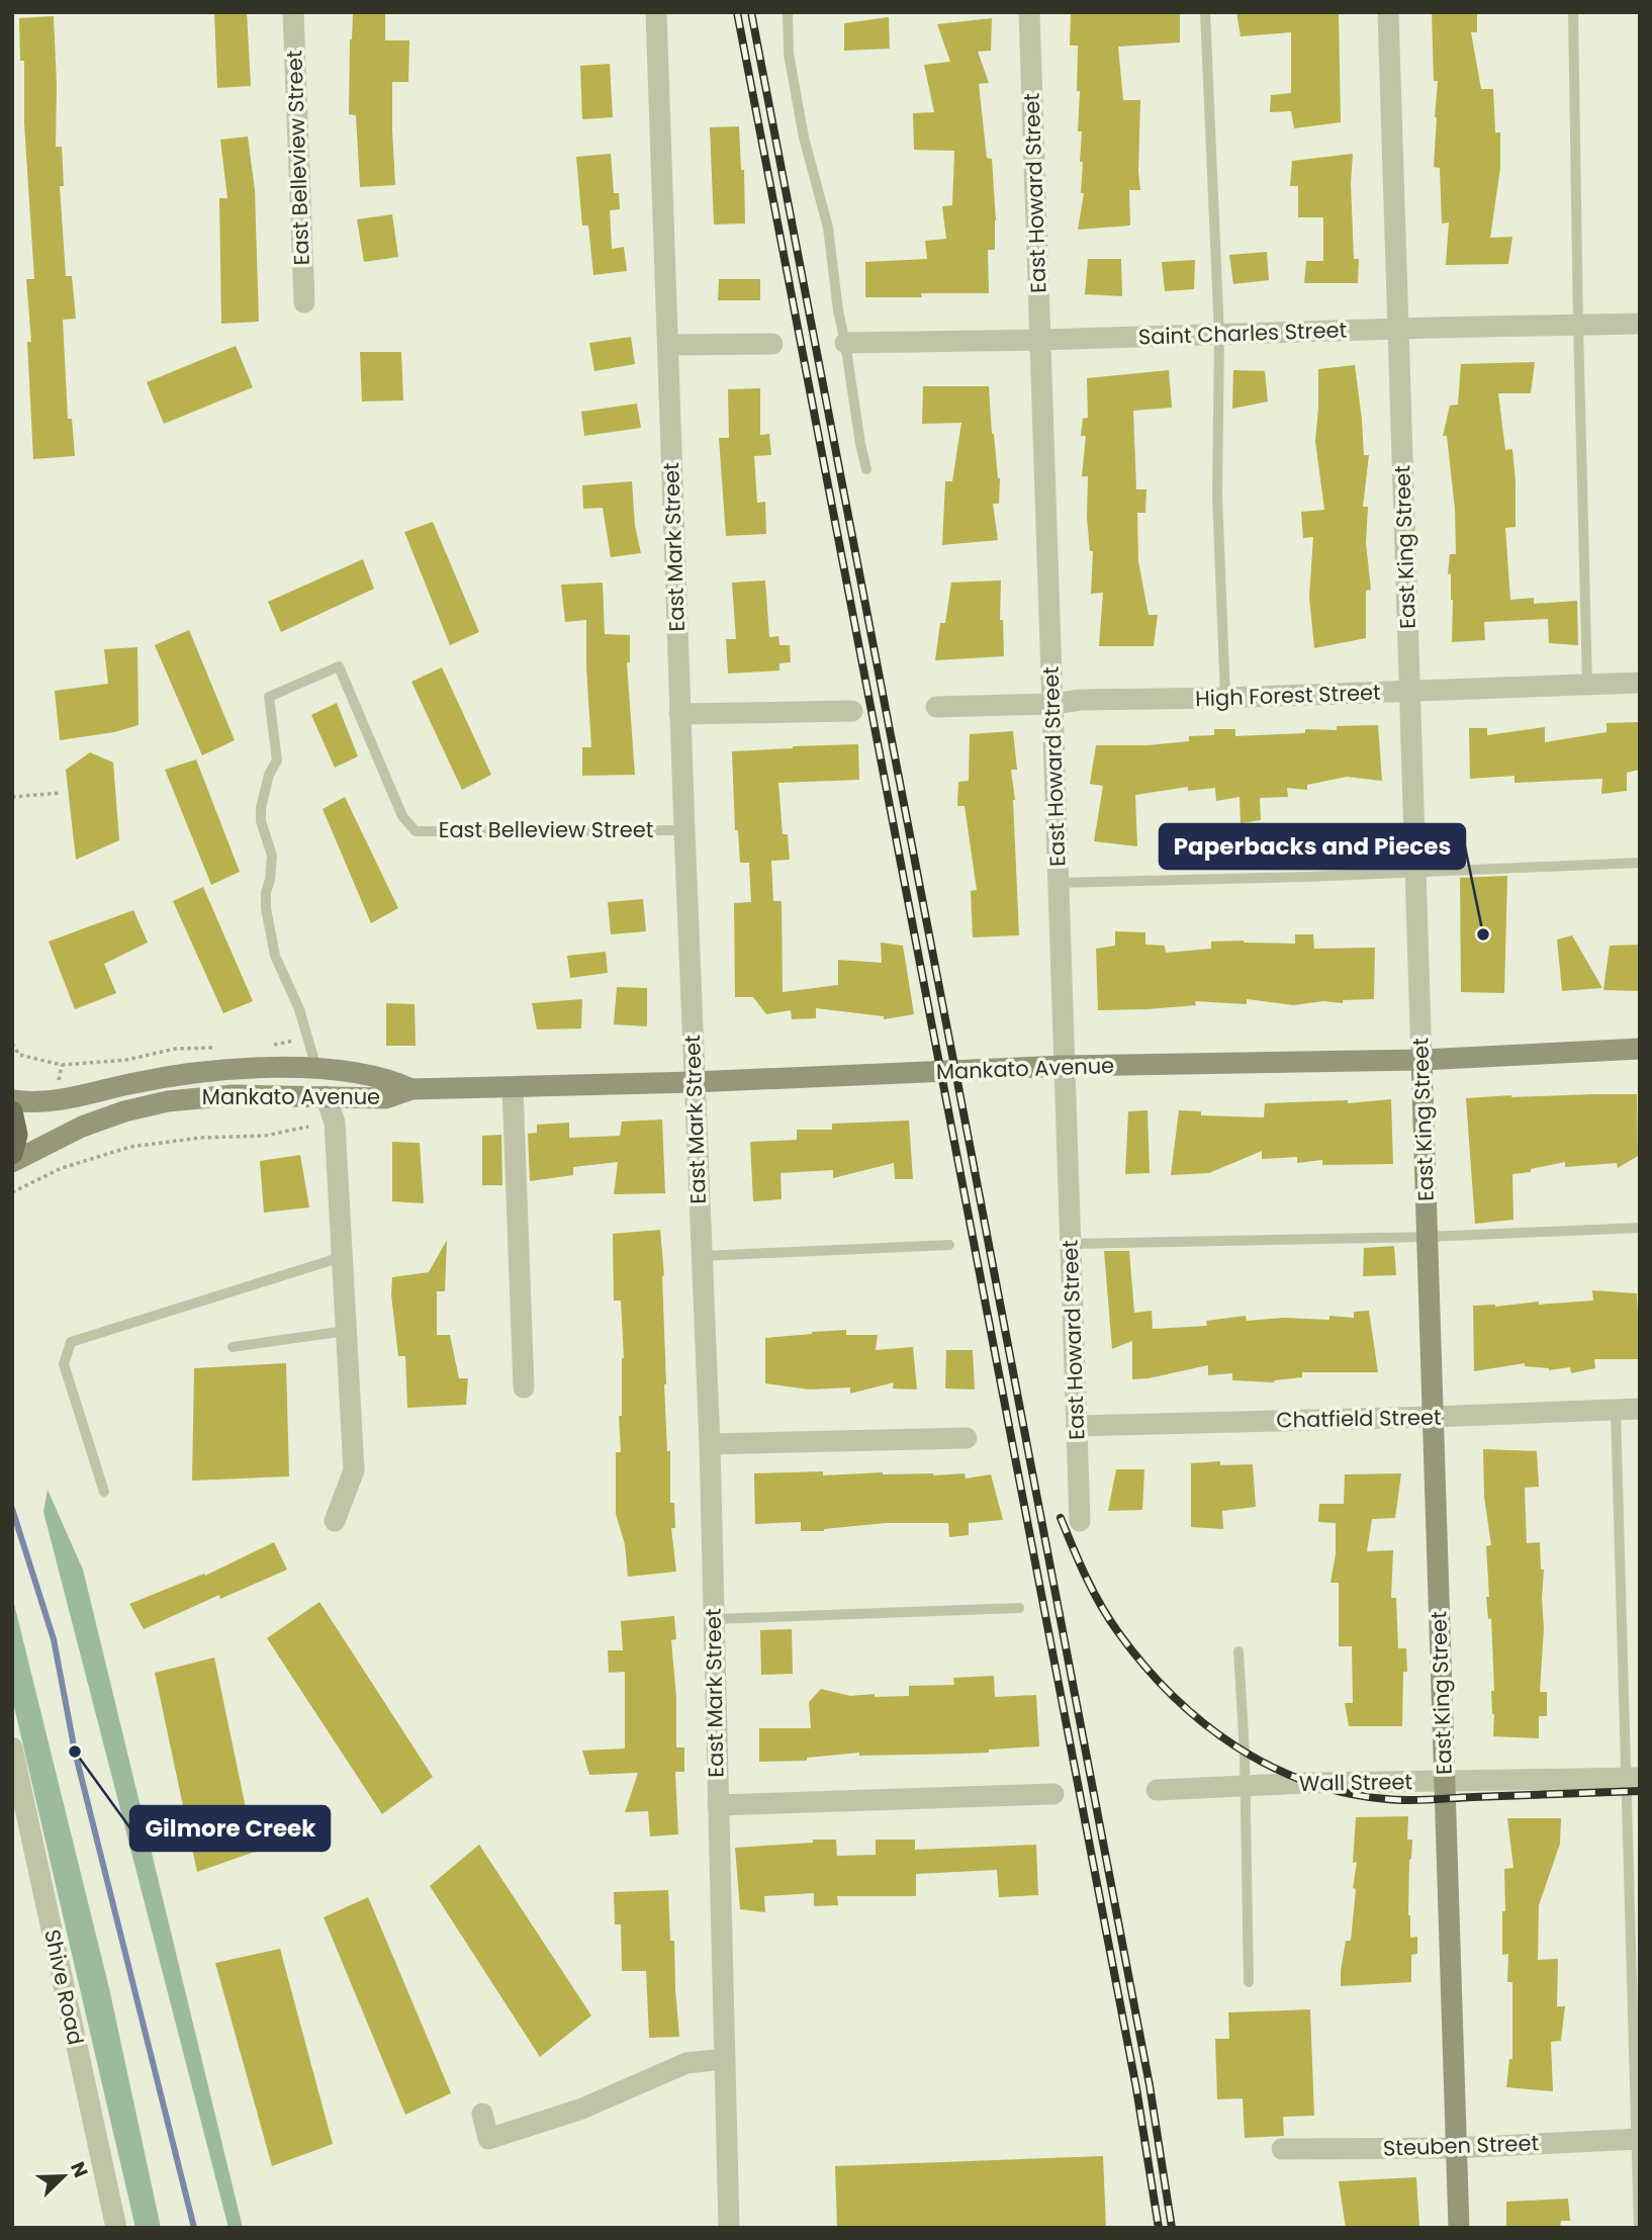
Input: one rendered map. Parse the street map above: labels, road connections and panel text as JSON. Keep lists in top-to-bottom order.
{
  "streets": {
    "main road": ["East King Street", "Mankato Avenue"],
    "street": [
      "East Belleview Street",
      "East Howard Street",
      "Saint Charles Street",
      "East Mark Street",
      "High Forest Street",
      "Chatfield Street",
      "Wall Street",
      "Shive Road",
      "Steuben Street"
    ]
  },
  "crossings": [
    ["East Belleview Street", "East Mark Street"],
    ["East Belleview Street", "Mankato Avenue"],
    ["East Howard Street", "Saint Charles Street"],
    ["East Howard Street", "High Forest Street"],
    ["East Howard Street", "Mankato Avenue"],
    ["East Howard Street", "Chatfield Street"],
    ["Saint Charles Street", "East King Street"],
    ["East Mark Street", "Mankato Avenue"],
    ["East King Street", "High Forest Street"],
    ["East King Street", "Mankato Avenue"],
    ["East King Street", "Chatfield Street"],
    ["East King Street", "Wall Street"],
    ["East King Street", "Steuben Street"]
  ],
  "places": ["Paperbacks and Pieces", "Gilmore Creek"],
  "north": "top right"
}
